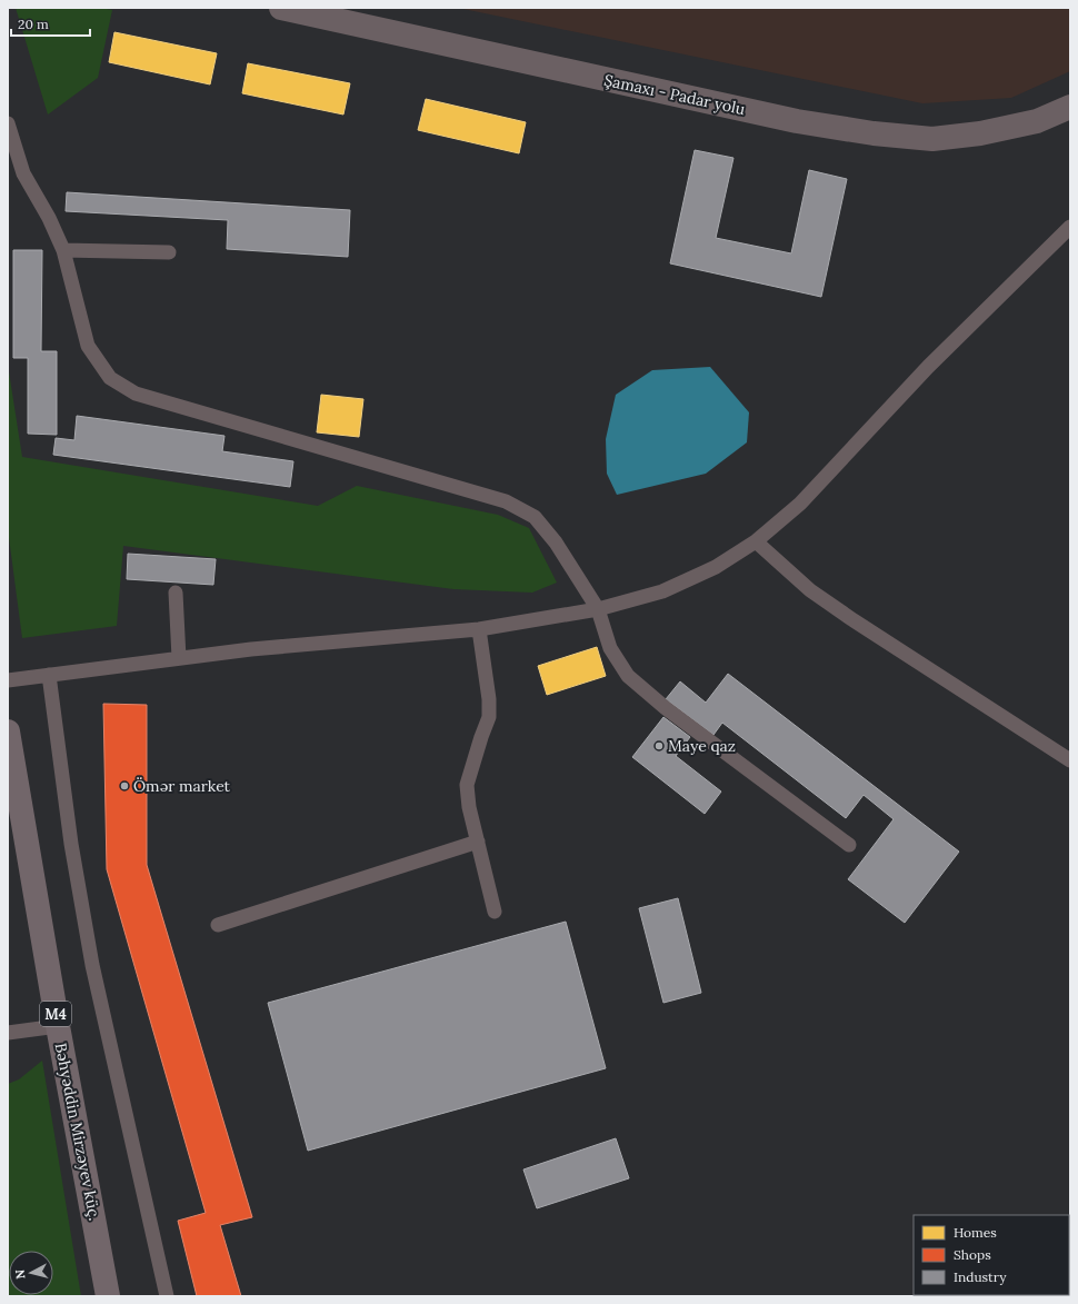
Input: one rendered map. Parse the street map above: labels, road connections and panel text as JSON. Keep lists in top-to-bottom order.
{
  "streets": {
    "highway": ["M4", "Bəhyəddin Mirzəyev küç."],
    "main road": ["Şamaxı - Padar yolu"]
  },
  "places": ["Maye qaz", "Ömər market"],
  "legend": ["Homes", "Shops", "Industry"],
  "scale_bar": "20 m",
  "north": "left"
}
